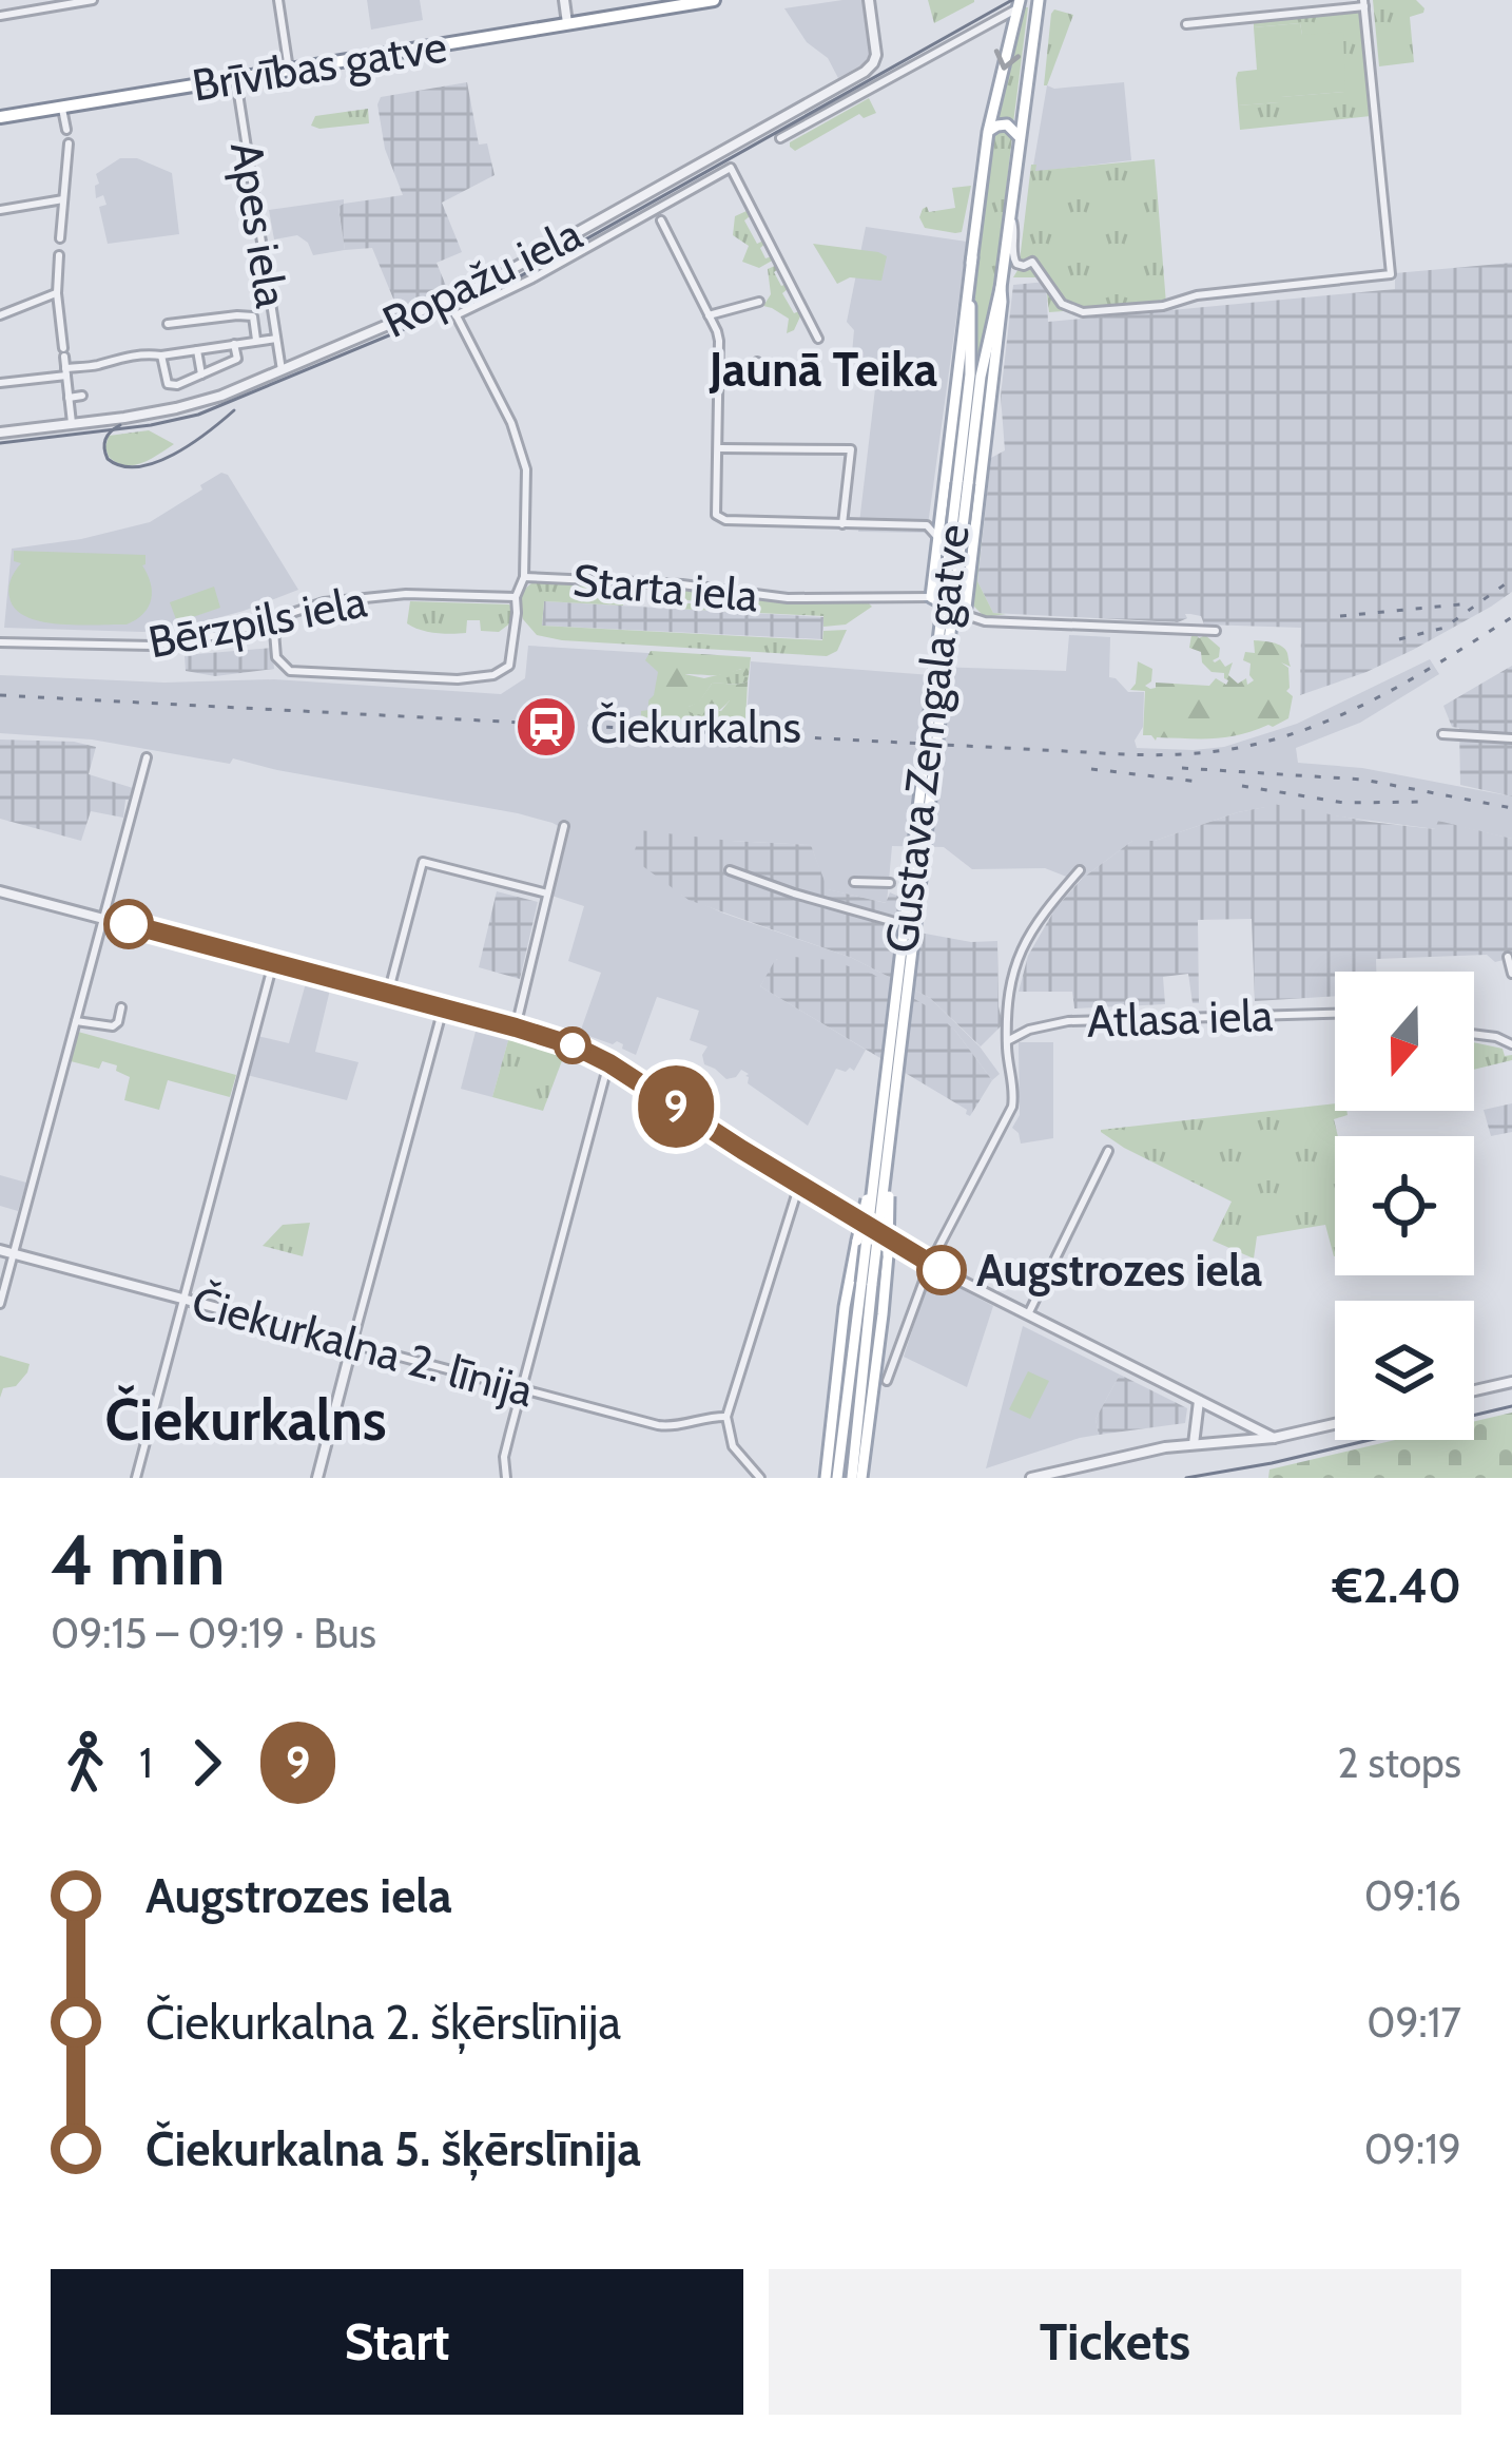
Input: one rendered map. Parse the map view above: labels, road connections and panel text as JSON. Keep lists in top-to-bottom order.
{
  "streets": {
    "highway": ["Brīvības gatve"],
    "main road": ["Gustava Zemgala gatve"],
    "street": [
      "Apes iela",
      "Ropažu iela",
      "Starta iela",
      "Bērzpils iela",
      "Atlasa iela",
      "Čiekurkalna 2. līnija"
    ]
  },
  "crossings": [
    ["Brīvības gatve", "Apes iela"],
    ["Apes iela", "Ropažu iela"],
    ["Starta iela", "Bērzpils iela"]
  ],
  "districts": ["Jaunā Teika", "Čiekurkalns"],
  "places": {
    "station": ["Čiekurkalns"],
    "other": ["Augstrozes iela"]
  },
  "lines": ["bus line 9"],
  "north": "bottom",
  "page": {
    "on_map": "9",
    "heading": ["4 min", "09:15 – 09:19 · Bus", "€2.40"],
    "legs": ["1", "9", "2 stops"],
    "list": [
      {
        "name": "Augstrozes iela",
        "value": "09:16"
      },
      {
        "name": "Čiekurkalna 2. šķērslīnija",
        "value": "09:17"
      },
      {
        "name": "Čiekurkalna 5. šķērslīnija",
        "value": "09:19"
      }
    ],
    "buttons": ["Start", "Tickets"]
  }
}
